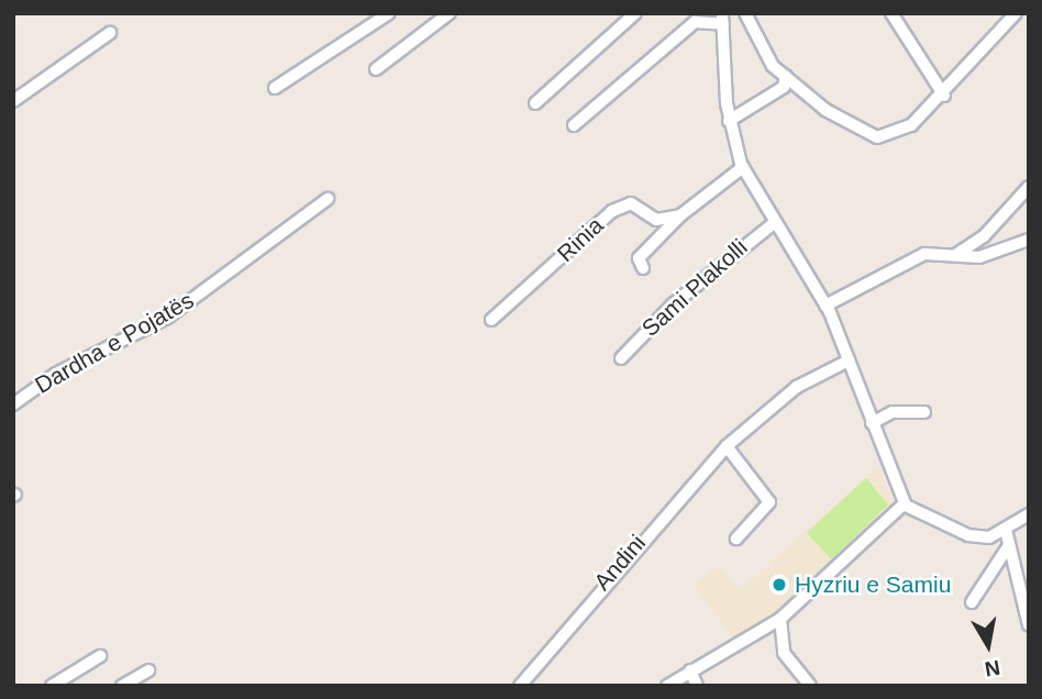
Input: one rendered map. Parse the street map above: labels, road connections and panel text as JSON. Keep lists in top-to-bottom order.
{
  "streets": {
    "street": [
      "Rinia",
      "Sami Plakolli",
      "Dardha e Pojatës",
      "Andini"
    ]
  },
  "crossings": [
    ["Sami Plakolli", "Andini"]
  ],
  "places": ["Hyzriu e Samiu"],
  "north": "bottom"
}
